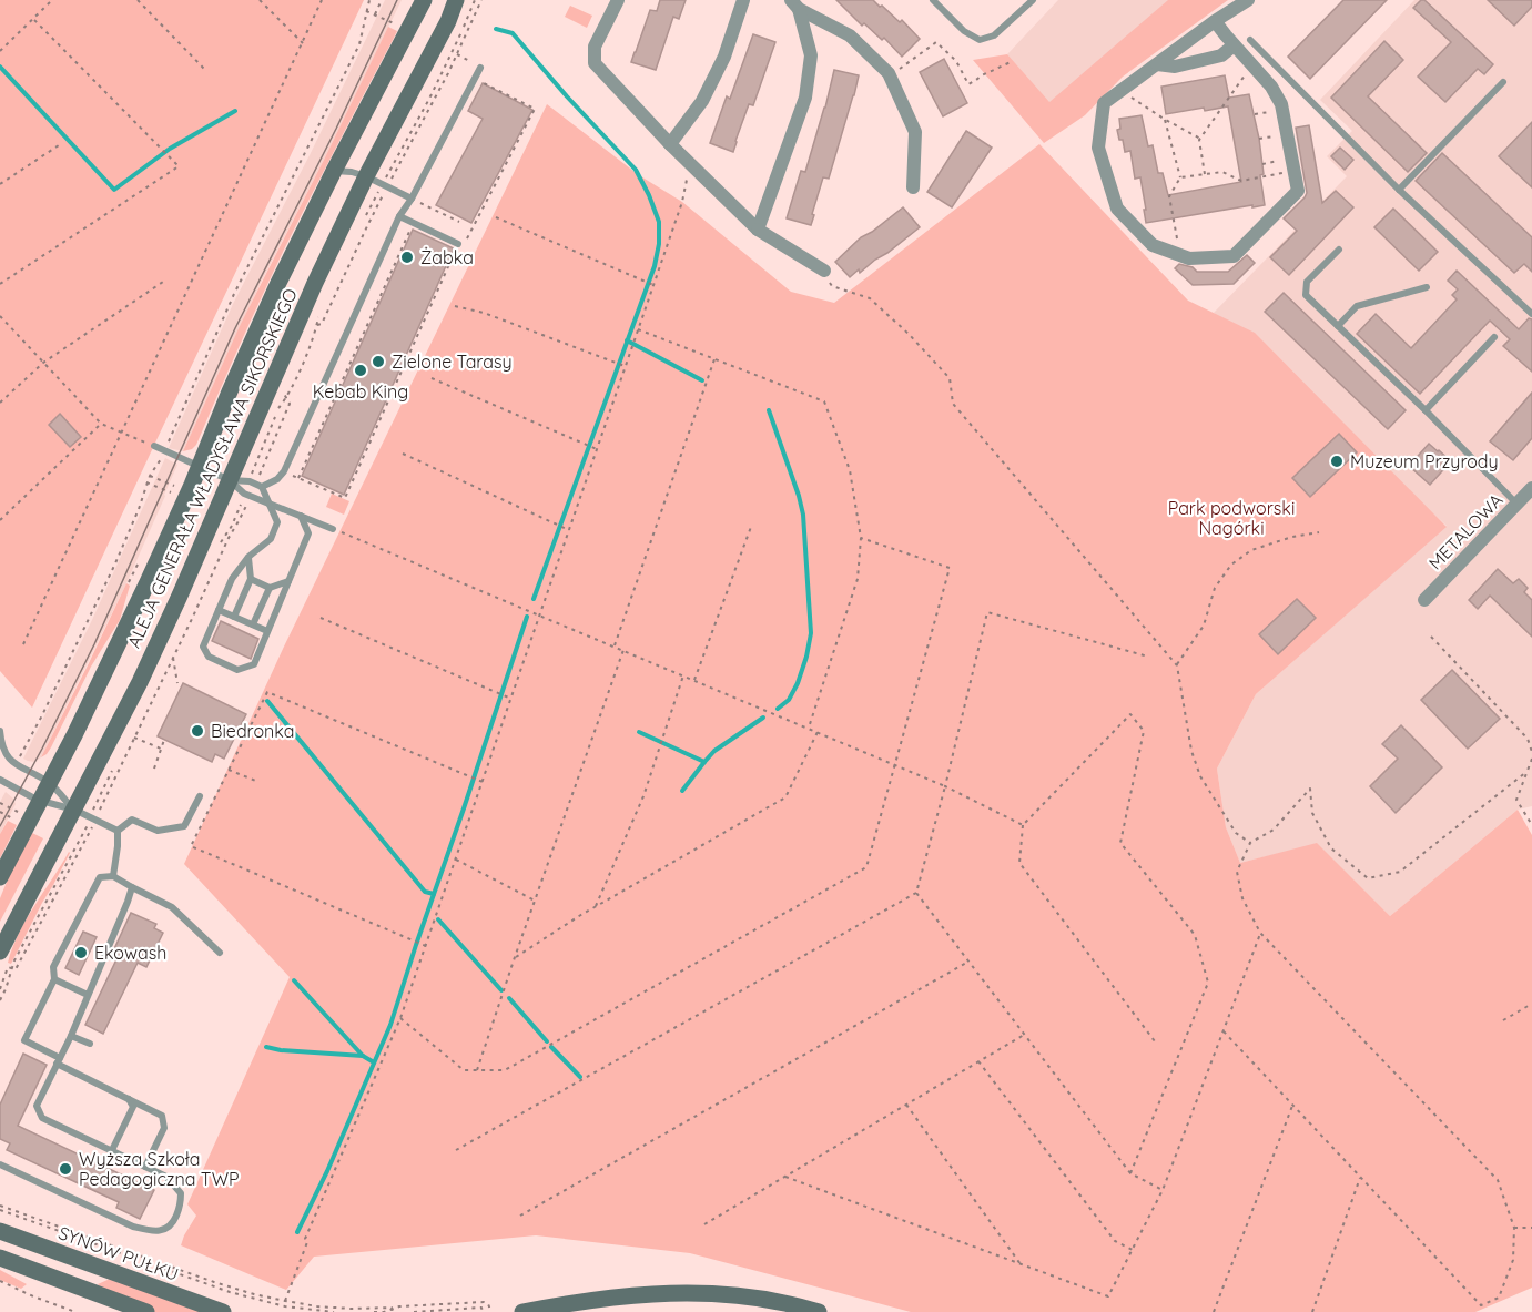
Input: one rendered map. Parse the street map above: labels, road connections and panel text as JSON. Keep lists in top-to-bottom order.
{
  "streets": {
    "main road": ["ALEJA GENERAŁA WŁADYSŁAWA SIKORSKIEGO", "SYNÓW PUŁKU"],
    "street": ["METALOWA"]
  },
  "parks": ["Park podworski Nagórki"],
  "places": [
    "Żabka",
    "Zielone Tarasy",
    "Kebab King",
    "Muzeum Przyrody",
    "Biedronka",
    "Ekowash",
    "Wyższa Szkoła Pedagogiczna TWP"
  ]
}
